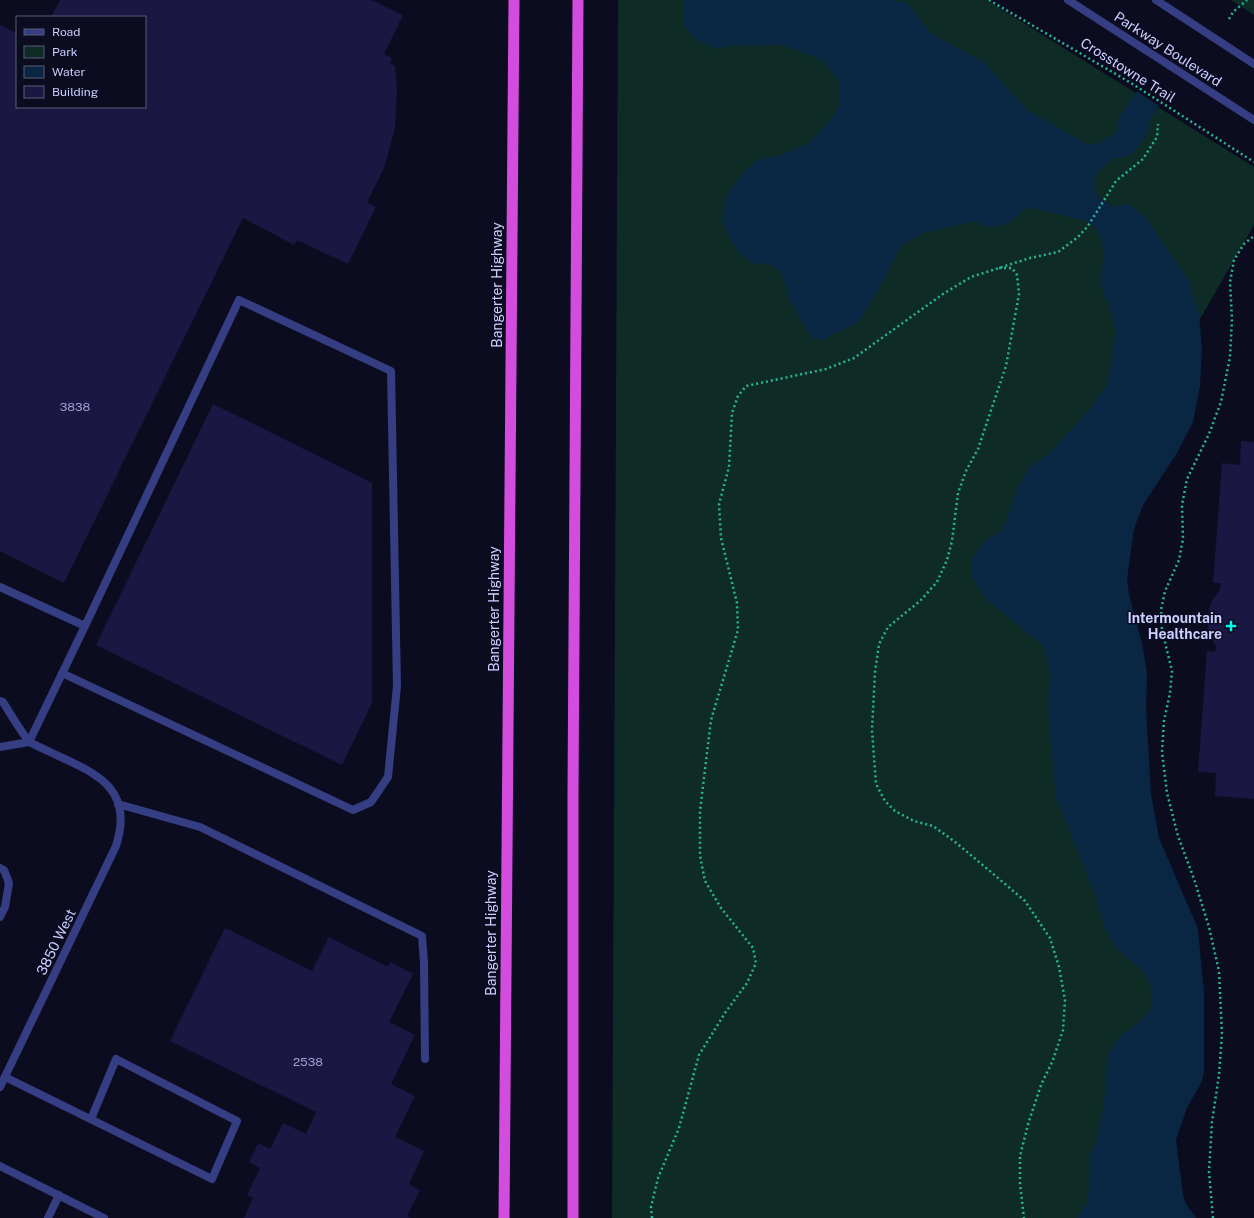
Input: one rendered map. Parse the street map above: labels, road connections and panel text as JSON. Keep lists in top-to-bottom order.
{
  "streets": {
    "highway": ["Bangerter Highway"],
    "street": ["Parkway Boulevard", "3850 West"],
    "path": ["Crosstowne Trail"]
  },
  "places": {
    "health": ["Intermountain Healthcare"]
  },
  "house_numbers": ["3838", "2538"],
  "legend": [
    "Road",
    "Park",
    "Water",
    "Building"
  ]
}
